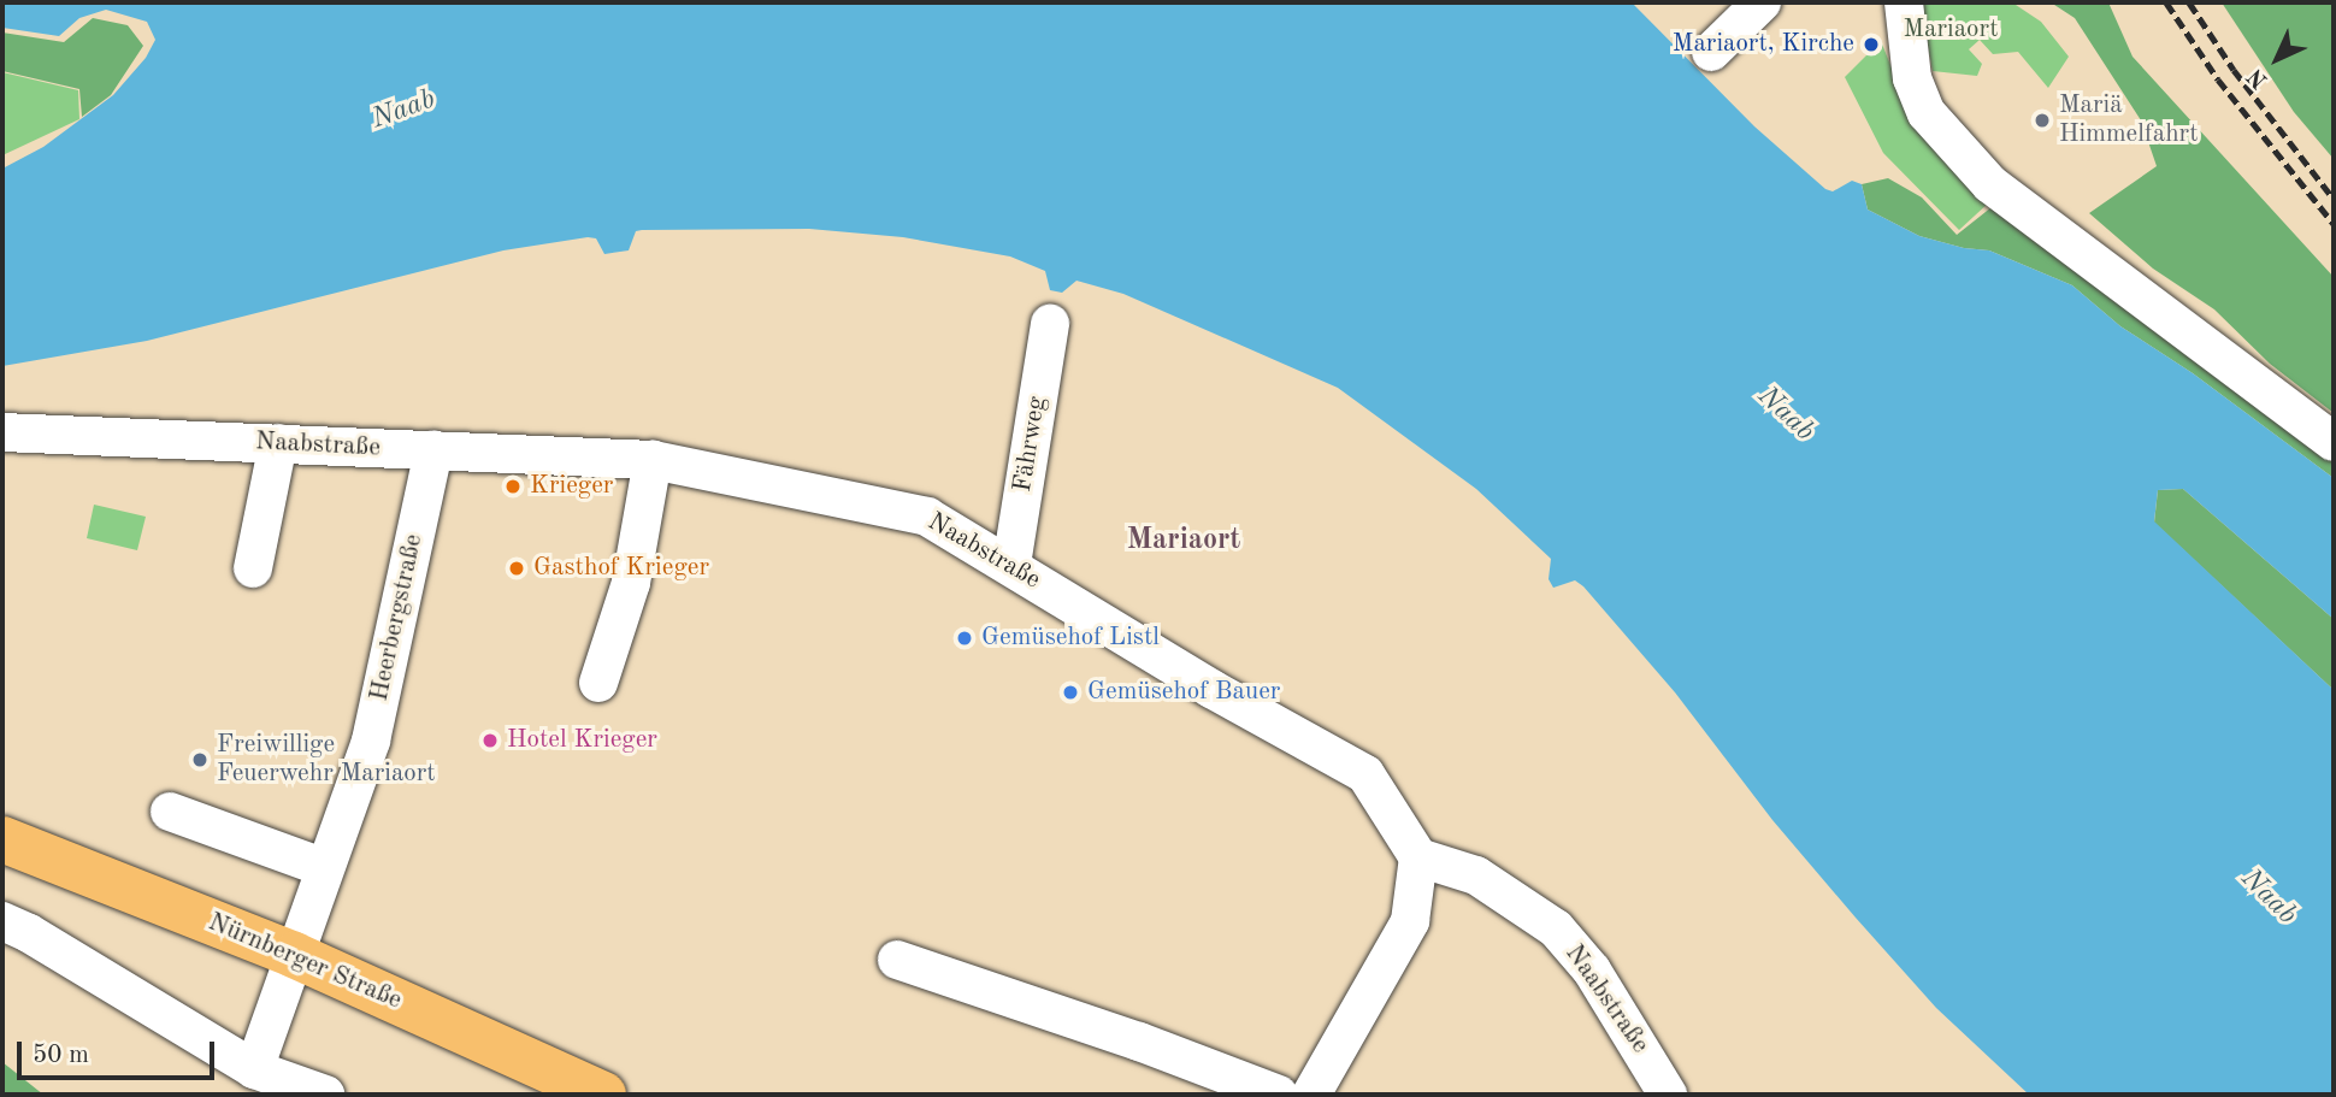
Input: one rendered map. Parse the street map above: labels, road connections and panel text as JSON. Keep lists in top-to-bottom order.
{
  "streets": {
    "main road": ["Nürnberger Straße"],
    "street": ["Fährweg", "Naabstraße", "Heerbergstraße"]
  },
  "crossings": [
    ["Fährweg", "Naabstraße"],
    ["Naabstraße", "Heerbergstraße"],
    ["Heerbergstraße", "Nürnberger Straße"]
  ],
  "districts": ["Mariaort"],
  "water": ["Naab"],
  "parks": ["Mariaort"],
  "places": [
    "Mariaort, Kirche",
    "Mariä Himmelfahrt",
    "Krieger",
    "Gasthof Krieger",
    "Gemüsehof Listl",
    "Gemüsehof Bauer",
    "Hotel Krieger",
    "Freiwillige Feuerwehr Mariaort"
  ],
  "scale_bar": "50 m",
  "north": "bottom left"
}
